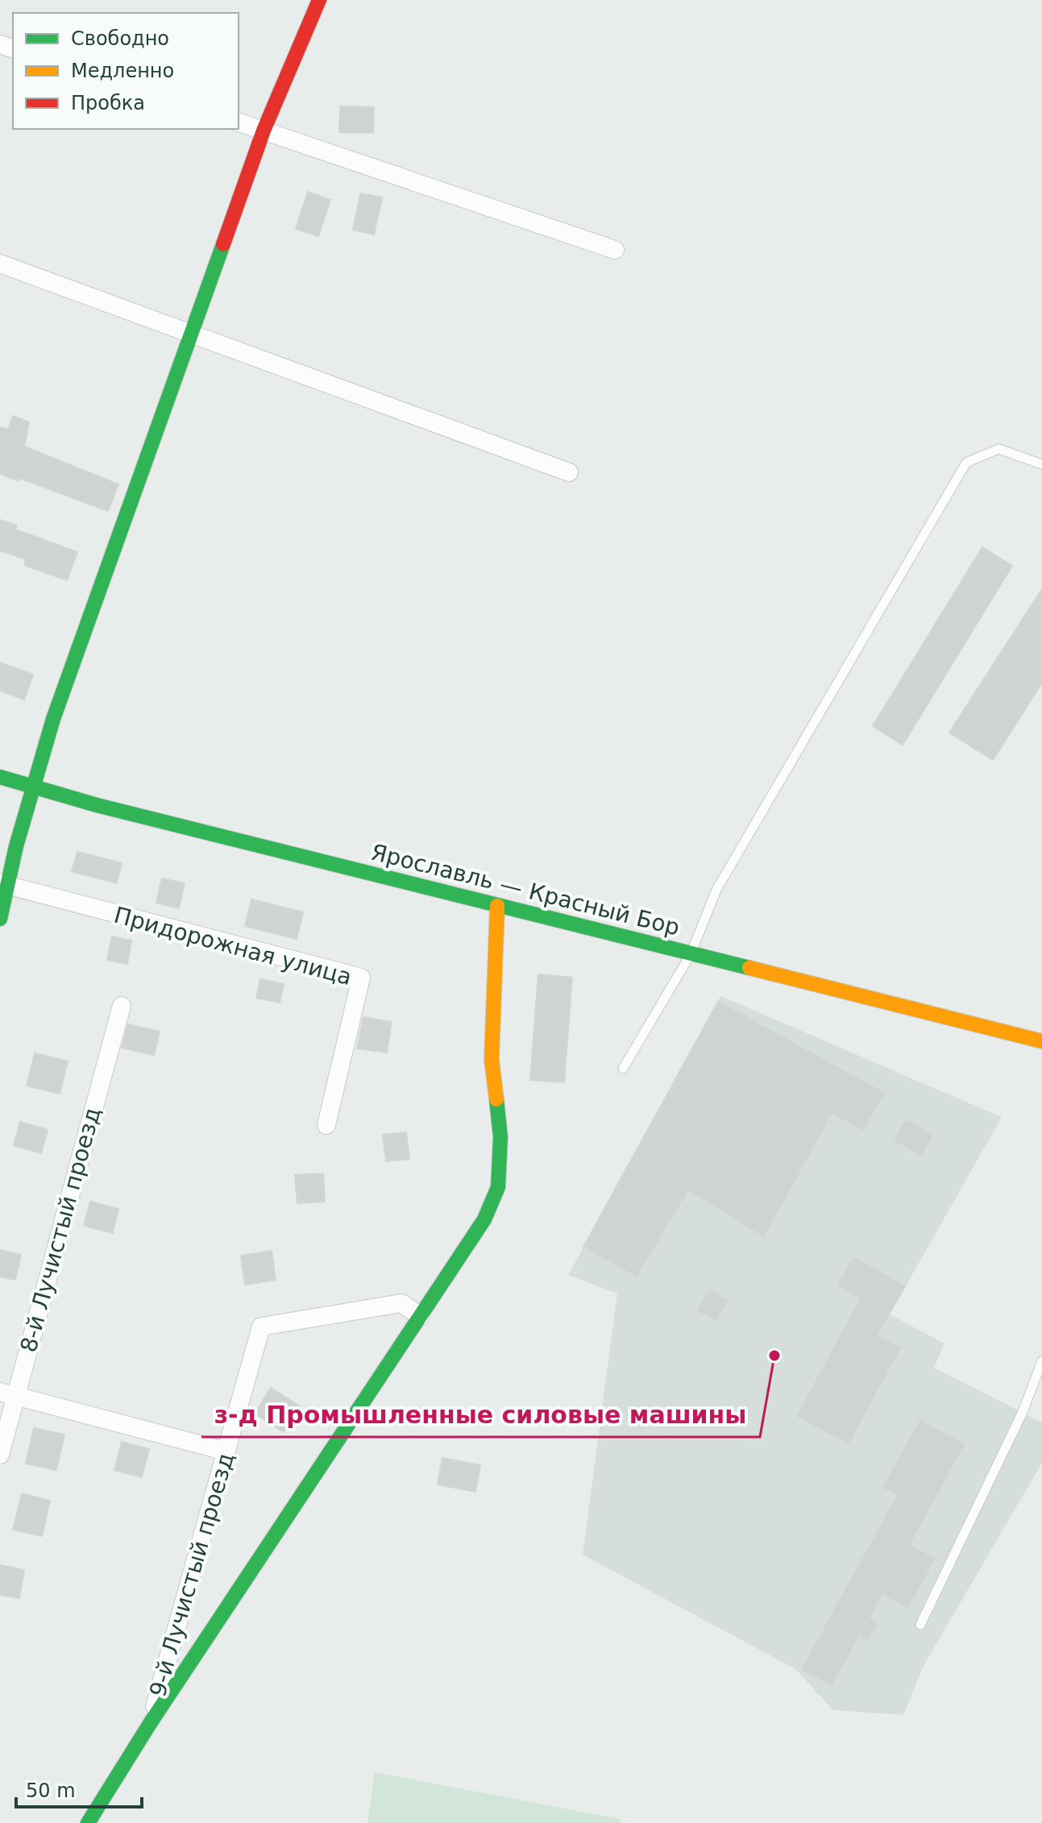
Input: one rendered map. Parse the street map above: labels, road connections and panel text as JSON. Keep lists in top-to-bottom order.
{
  "streets": {
    "street": [
      "Ярославль — Красный Бор",
      "Придорожная улица",
      "8-й Лучистый проезд",
      "9-й Лучистый проезд"
    ]
  },
  "places": ["з-д Промышленные силовые машины"],
  "legend": ["Свободно", "Медленно", "Пробка"],
  "scale_bar": "50 m"
}
